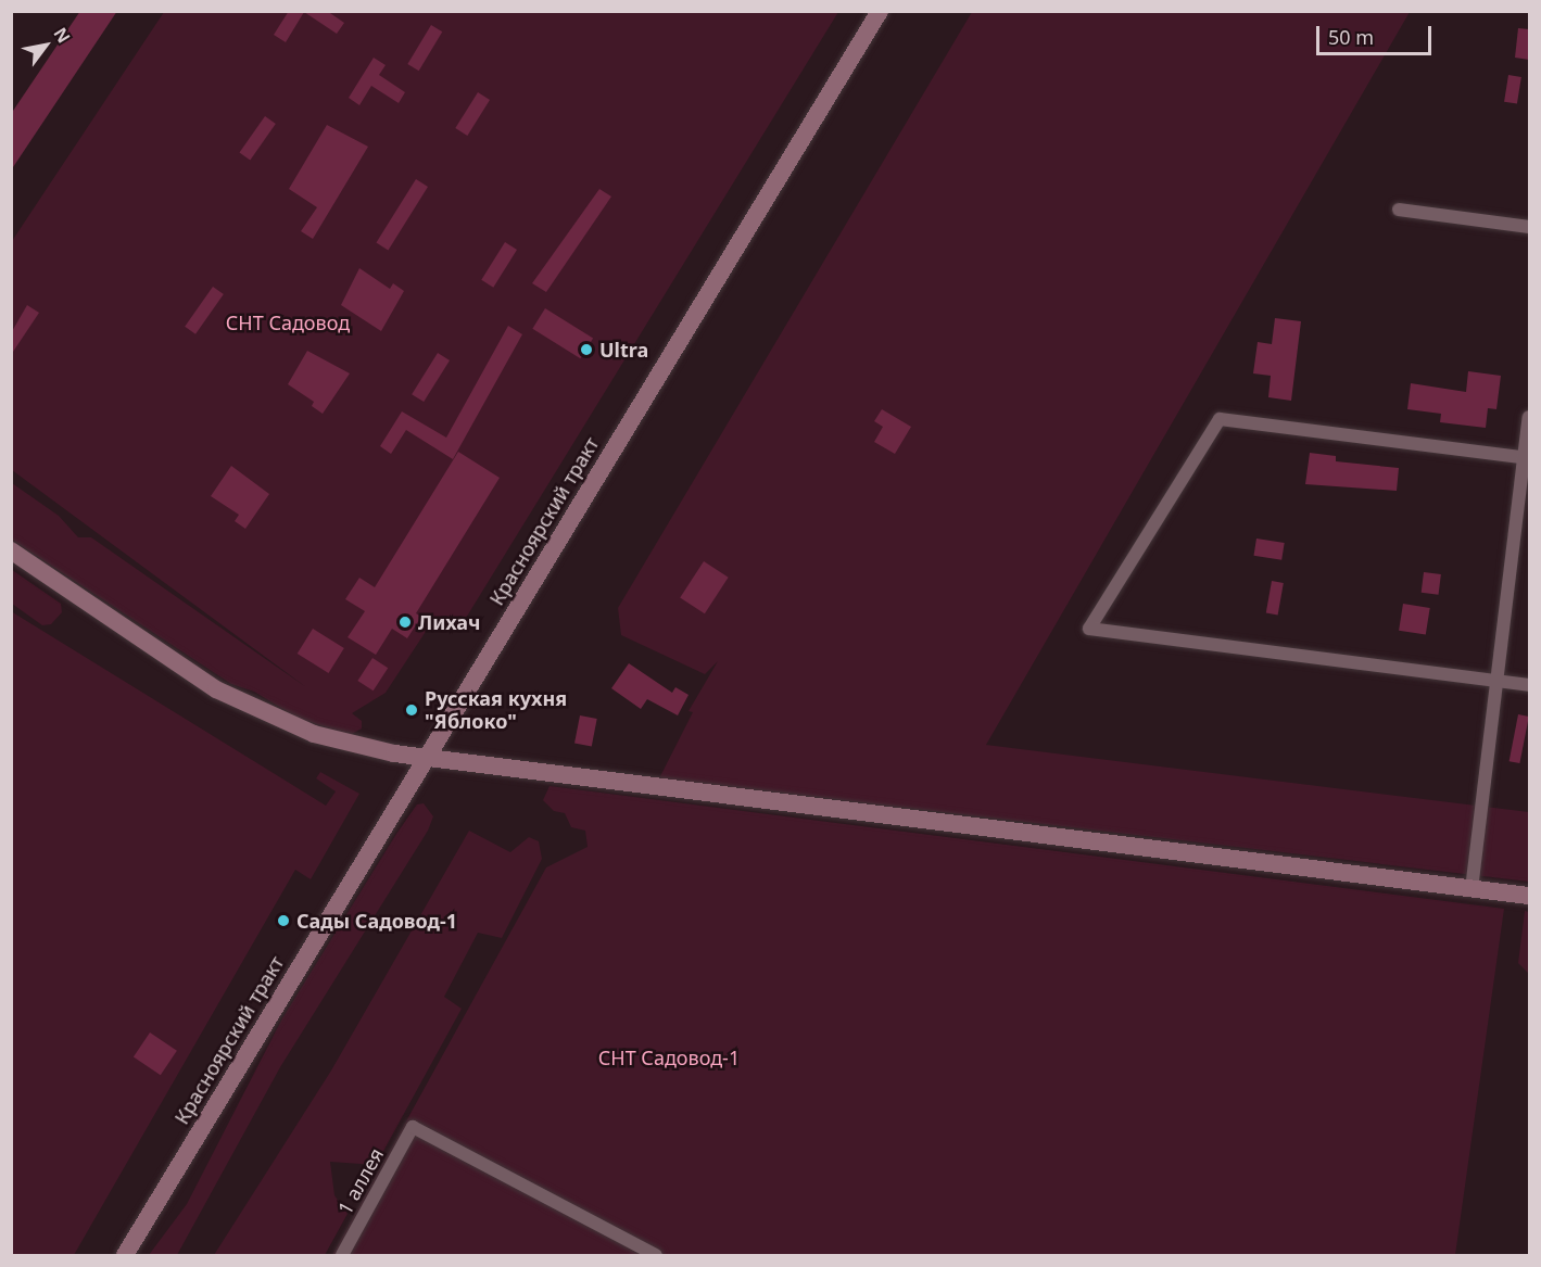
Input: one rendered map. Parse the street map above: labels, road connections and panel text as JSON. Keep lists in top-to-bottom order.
{
  "streets": {
    "main road": ["Красноярский тракт"],
    "street": ["1 аллея"]
  },
  "parks": ["СНТ Садовод", "СНТ Садовод-1"],
  "places": [
    "Ultra",
    "Лихач",
    "Русская кухня \"Яблоко\"",
    "Сады Садовод-1"
  ],
  "scale_bar": "50 m",
  "north": "top right"
}
